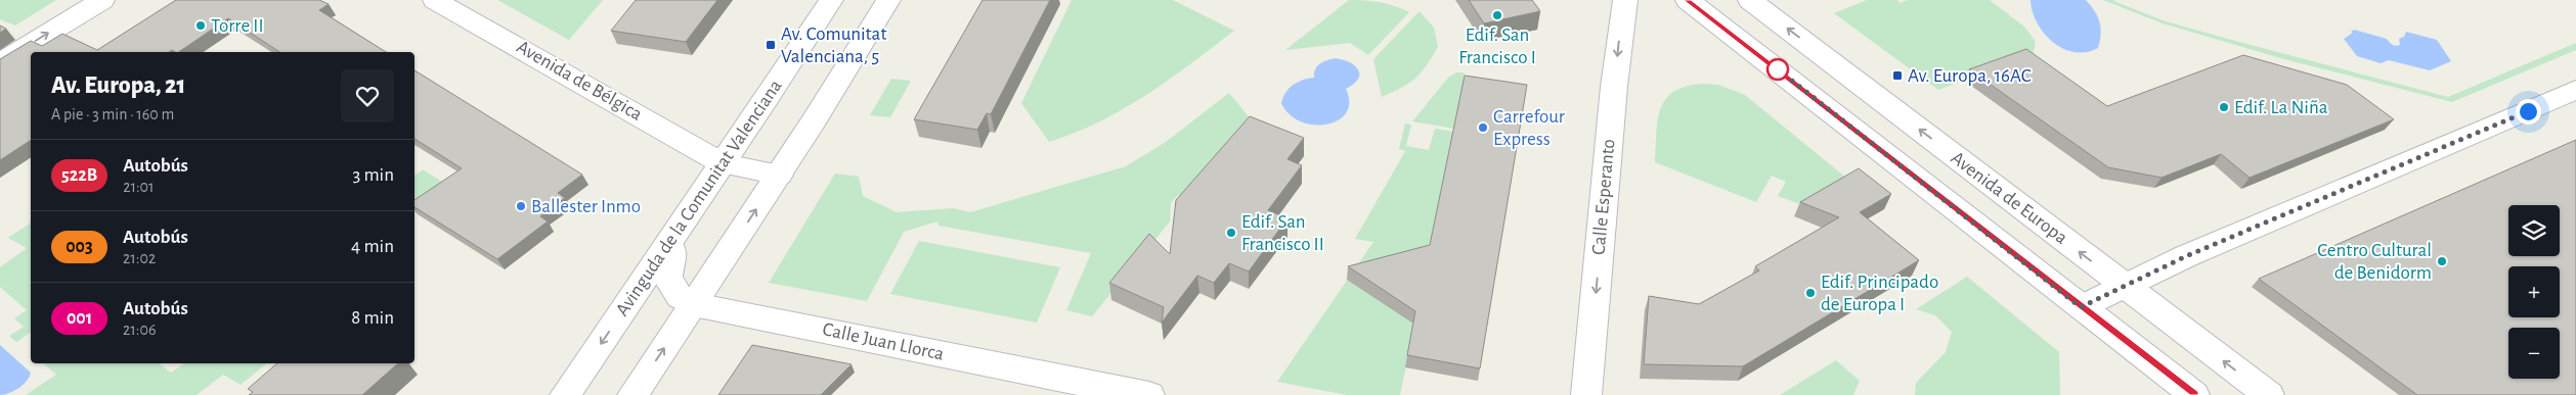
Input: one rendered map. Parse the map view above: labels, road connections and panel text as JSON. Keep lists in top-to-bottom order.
{
  "streets": {
    "street": [
      "Avenida de Bélgica",
      "Calle Esperanto",
      "Avinguda de la Comunitat Valenciana",
      "Avenida de Europa",
      "Calle Juan Llorca"
    ]
  },
  "crossings": [
    ["Avenida de Bélgica", "Avinguda de la Comunitat Valenciana"],
    ["Avinguda de la Comunitat Valenciana", "Calle Juan Llorca"]
  ],
  "one_way": ["Calle Esperanto"],
  "places": {
    "other": [
      "Edif. San Francisco I",
      "Torre II",
      "Edif. La Niña",
      "Carrefour Express",
      "Ballester Inmo",
      "Edif. San Francisco II",
      "Centro Cultural de Benidorm",
      "Edif. Principado de Europa I"
    ],
    "transit": ["Av. Comunitat Valenciana, 5", "Av. Europa, 16AC"]
  },
  "lines": ["bus line 522B"],
  "page": {
    "heading": ["Av. Europa, 21", "A pie · 3 min · 160 m"],
    "list": [
      {
        "mark": "522B",
        "name": "Autobús",
        "note": "21:01",
        "value": "3 min"
      },
      {
        "mark": "003",
        "name": "Autobús",
        "note": "21:02",
        "value": "4 min"
      },
      {
        "mark": "001",
        "name": "Autobús",
        "note": "21:06",
        "value": "8 min"
      }
    ],
    "map_buttons": ["+", "−"]
  }
}
